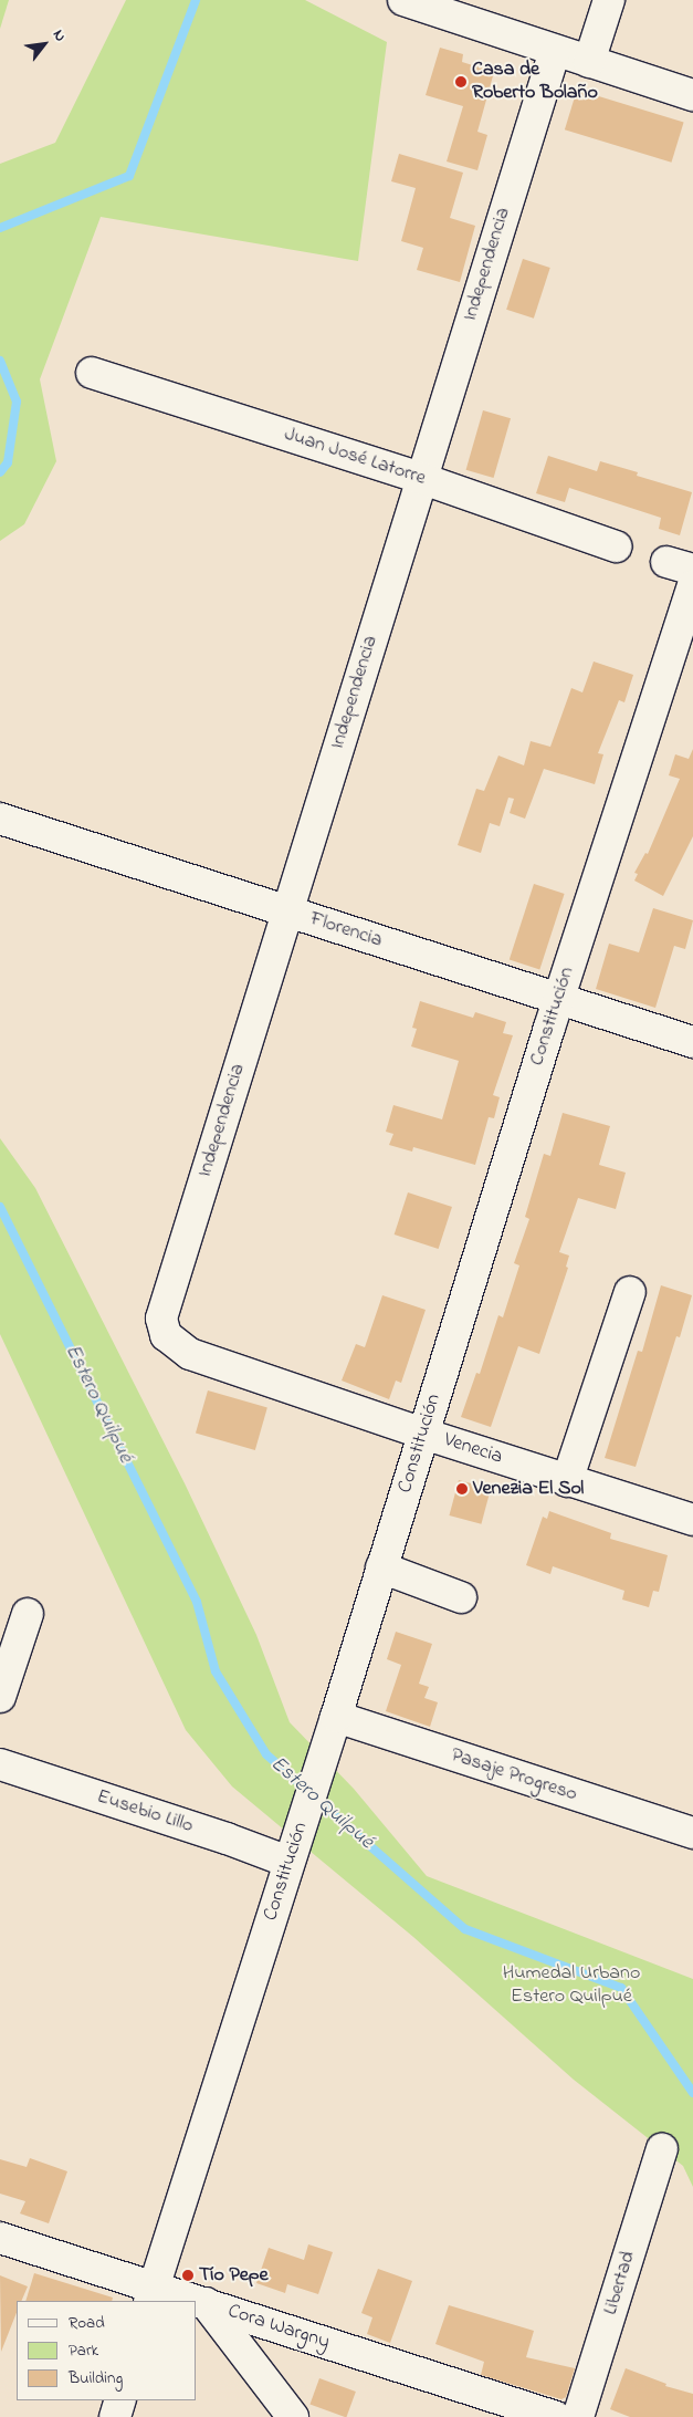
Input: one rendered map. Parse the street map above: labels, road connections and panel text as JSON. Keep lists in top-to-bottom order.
{
  "streets": {
    "street": [
      "Independencia",
      "Juan José Latorre",
      "Florencia",
      "Constitución",
      "Venecia",
      "Pasaje Progreso",
      "Eusebio Lillo",
      "Libertad",
      "Cora Wargny"
    ]
  },
  "crossings": [
    ["Independencia", "Juan José Latorre"],
    ["Independencia", "Florencia"],
    ["Independencia", "Venecia"],
    ["Florencia", "Constitución"],
    ["Constitución", "Venecia"],
    ["Constitución", "Pasaje Progreso"],
    ["Constitución", "Eusebio Lillo"],
    ["Constitución", "Cora Wargny"]
  ],
  "water": ["Estero Quilpué"],
  "parks": ["Humedal Urbano Estero Quilpué"],
  "places": ["Casa de Roberto Bolaño", "Venezia El Sol", "Tío Pepe"],
  "legend": ["Road", "Park", "Building"],
  "north": "top right"
}
